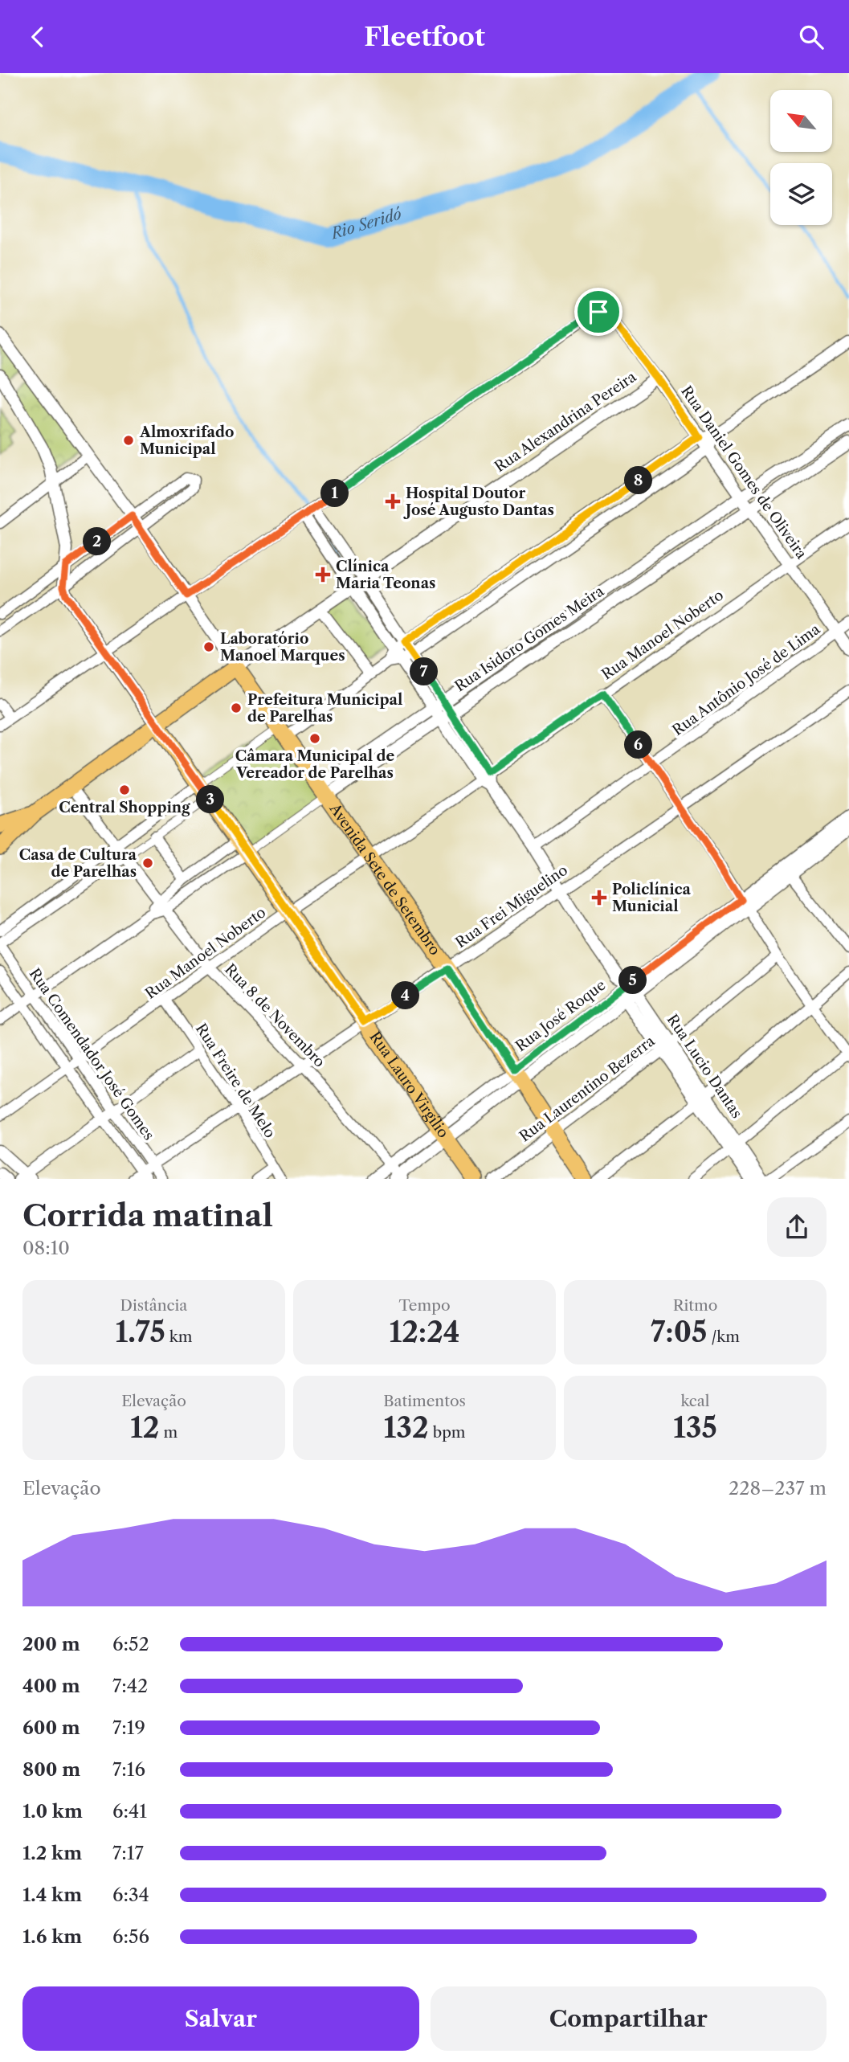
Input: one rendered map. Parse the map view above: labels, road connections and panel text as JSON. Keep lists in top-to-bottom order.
{
  "streets": {
    "main road": ["Avenida Sete de Setembro", "Rua Lauro Virgílio"],
    "street": [
      "Rua Alexandrina Pereira",
      "Rua Daniel Gomes de Oliveira",
      "Rua Manoel Noberto",
      "Rua Isidoro Gomes Meira",
      "Rua Antônio José de Lima",
      "Rua Frei Miguelino",
      "Rua 8 de Novembro",
      "Rua José Roque",
      "Rua Comendador José Gomes",
      "Rua Lucio Dantas",
      "Rua Freire de Melo",
      "Rua Laurentino Bezerra"
    ]
  },
  "crossings": [
    ["Rua Alexandrina Pereira", "Rua Daniel Gomes de Oliveira"],
    ["Rua Alexandrina Pereira", "Avenida Sete de Setembro"],
    ["Rua Alexandrina Pereira", "Rua Lucio Dantas"],
    ["Rua Daniel Gomes de Oliveira", "Rua Manoel Noberto"],
    ["Rua Daniel Gomes de Oliveira", "Rua Isidoro Gomes Meira"],
    ["Rua Daniel Gomes de Oliveira", "Rua Antônio José de Lima"],
    ["Rua Daniel Gomes de Oliveira", "Rua Lucio Dantas"],
    ["Rua Manoel Noberto", "Avenida Sete de Setembro"],
    ["Rua Manoel Noberto", "Rua 8 de Novembro"],
    ["Rua Manoel Noberto", "Rua Comendador José Gomes"],
    ["Rua Manoel Noberto", "Rua Lucio Dantas"],
    ["Rua Manoel Noberto", "Rua Freire de Melo"],
    ["Rua Manoel Noberto", "Rua Lauro Virgílio"],
    ["Rua Isidoro Gomes Meira", "Avenida Sete de Setembro"],
    ["Rua Isidoro Gomes Meira", "Rua Lucio Dantas"],
    ["Rua Antônio José de Lima", "Rua Lucio Dantas"],
    ["Avenida Sete de Setembro", "Rua Frei Miguelino"],
    ["Avenida Sete de Setembro", "Rua José Roque"],
    ["Avenida Sete de Setembro", "Rua Laurentino Bezerra"],
    ["Rua Frei Miguelino", "Rua 8 de Novembro"],
    ["Rua Frei Miguelino", "Rua Comendador José Gomes"],
    ["Rua Frei Miguelino", "Rua Lucio Dantas"],
    ["Rua Frei Miguelino", "Rua Freire de Melo"],
    ["Rua Frei Miguelino", "Rua Lauro Virgílio"],
    ["Rua 8 de Novembro", "Rua José Roque"],
    ["Rua José Roque", "Rua Lucio Dantas"],
    ["Rua José Roque", "Rua Lauro Virgílio"],
    ["Rua Lucio Dantas", "Rua Laurentino Bezerra"]
  ],
  "water": ["Rio Seridó"],
  "places": {
    "other": [
      "Almoxrifado Municipal",
      "Laboratório Manoel Marques",
      "Prefeitura Municipal de Parelhas",
      "Câmara Municipal de Vereador de Parelhas",
      "Central Shopping",
      "Casa de Cultura de Parelhas"
    ],
    "health": ["Hospital Doutor José Augusto Dantas", "Clínica Maria Teonas", "Policlínica Municial"]
  },
  "north": "top left",
  "page": {
    "header": "Fleetfoot",
    "pins": [
      "8",
      "1",
      "2",
      "7",
      "6",
      "3",
      "5",
      "4"
    ],
    "heading": ["Corrida matinal", "08:10"],
    "stats": [
      ["Distância", "1.75 km"],
      ["Tempo", "12:24"],
      ["Ritmo", "7:05 /km"],
      ["Elevação", "12 m"],
      ["Batimentos", "132 bpm"],
      ["kcal", "135"]
    ],
    "chart": ["Elevação", "228–237 m"],
    "list": [
      {
        "name": "200 m",
        "note": "6:52"
      },
      {
        "name": "400 m",
        "note": "7:42"
      },
      {
        "name": "600 m",
        "note": "7:19"
      },
      {
        "name": "800 m",
        "note": "7:16"
      },
      {
        "name": "1.0 km",
        "note": "6:41"
      },
      {
        "name": "1.2 km",
        "note": "7:17"
      },
      {
        "name": "1.4 km",
        "note": "6:34"
      },
      {
        "name": "1.6 km",
        "note": "6:56"
      }
    ],
    "buttons": ["Salvar", "Compartilhar"]
  }
}
